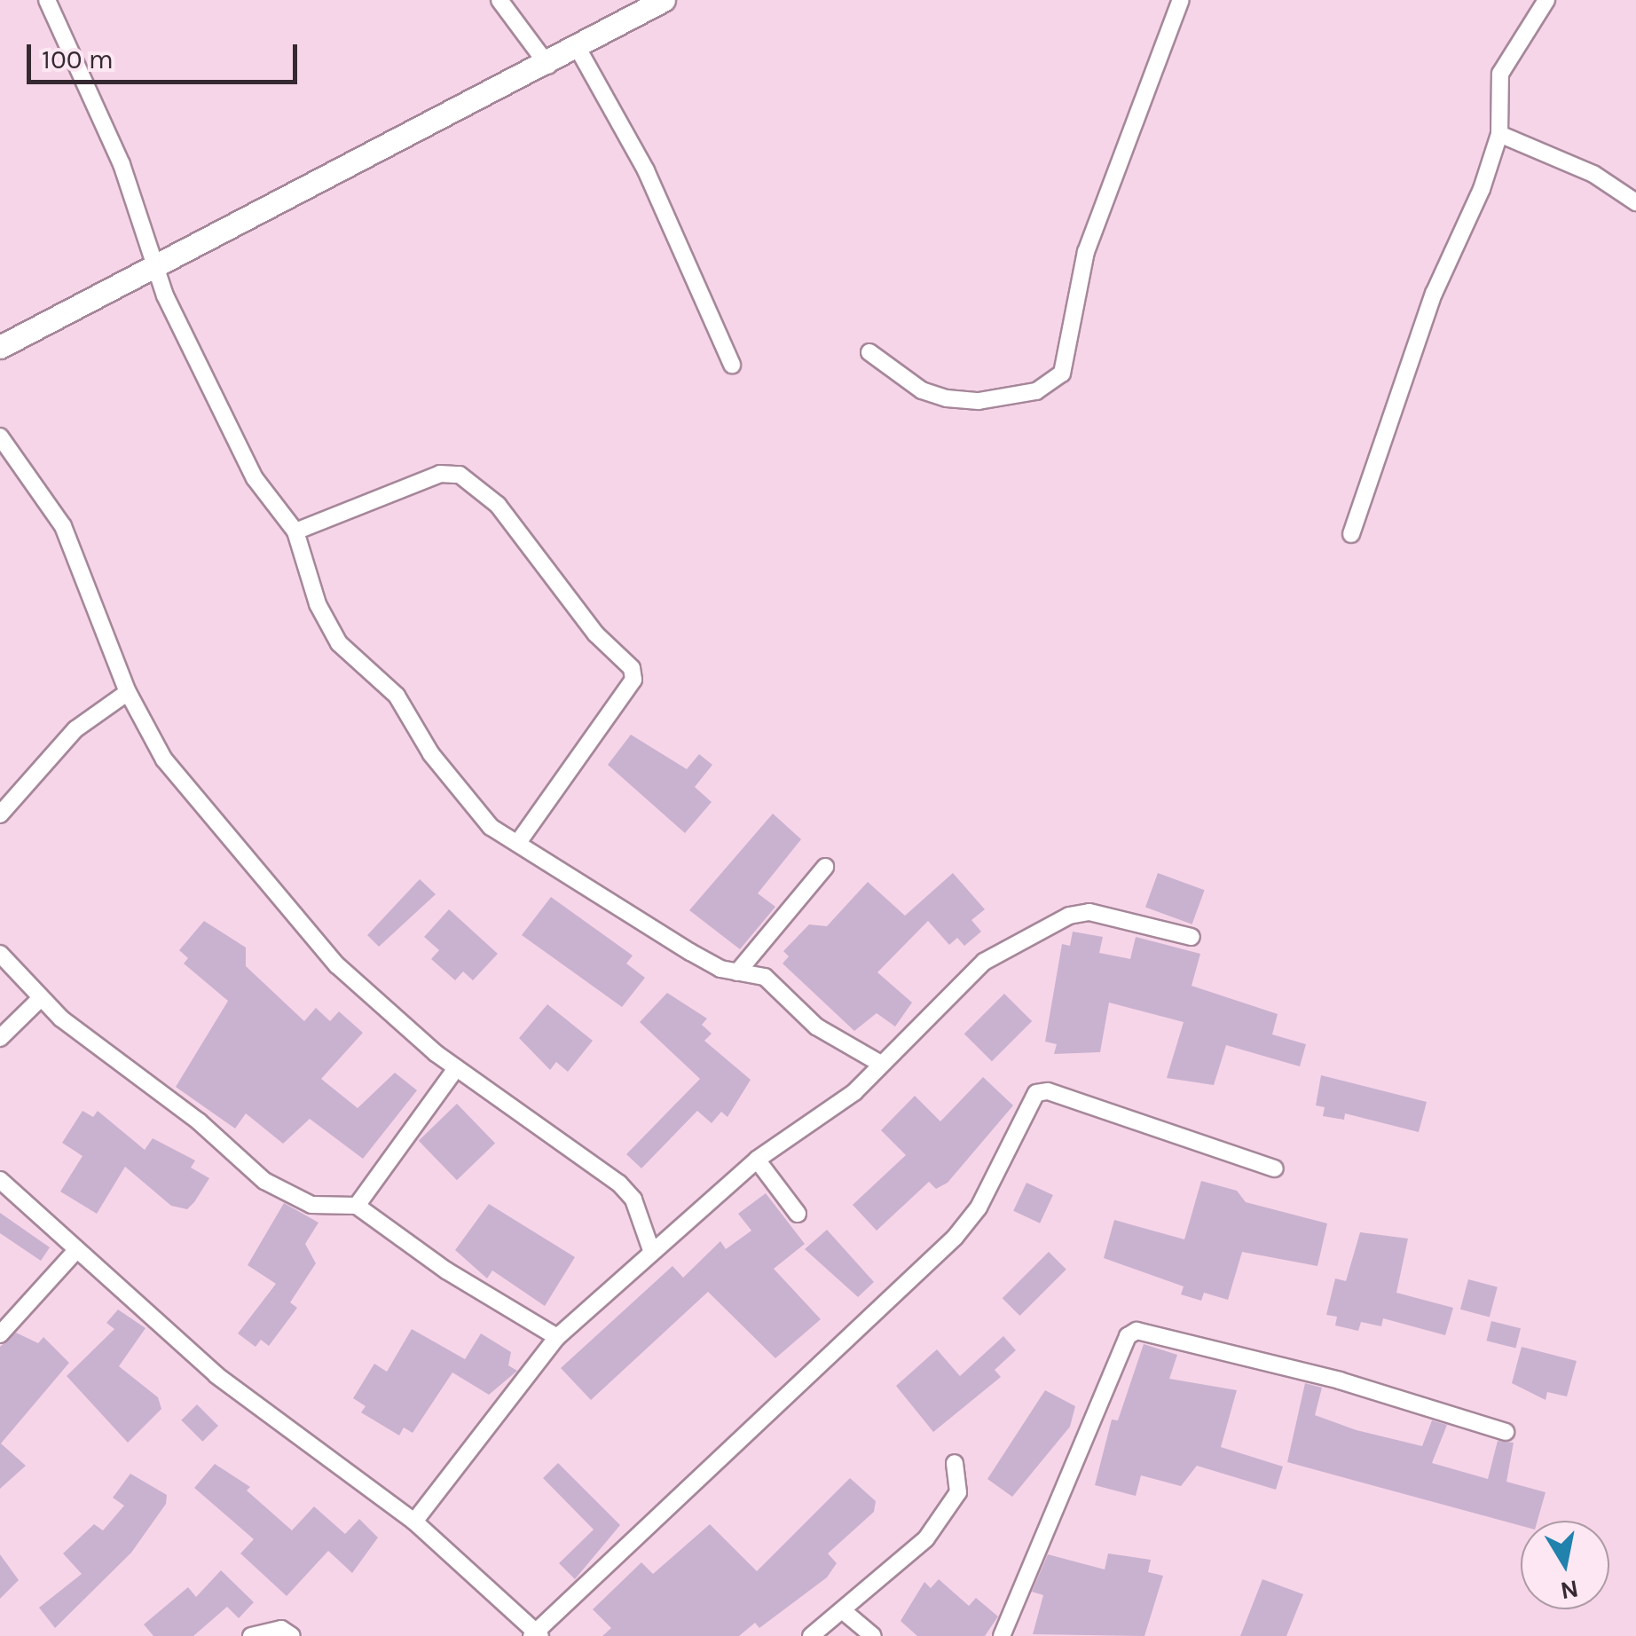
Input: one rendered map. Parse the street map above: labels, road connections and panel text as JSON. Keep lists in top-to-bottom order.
{
  "scale_bar": "100 m",
  "north": "bottom"
}
